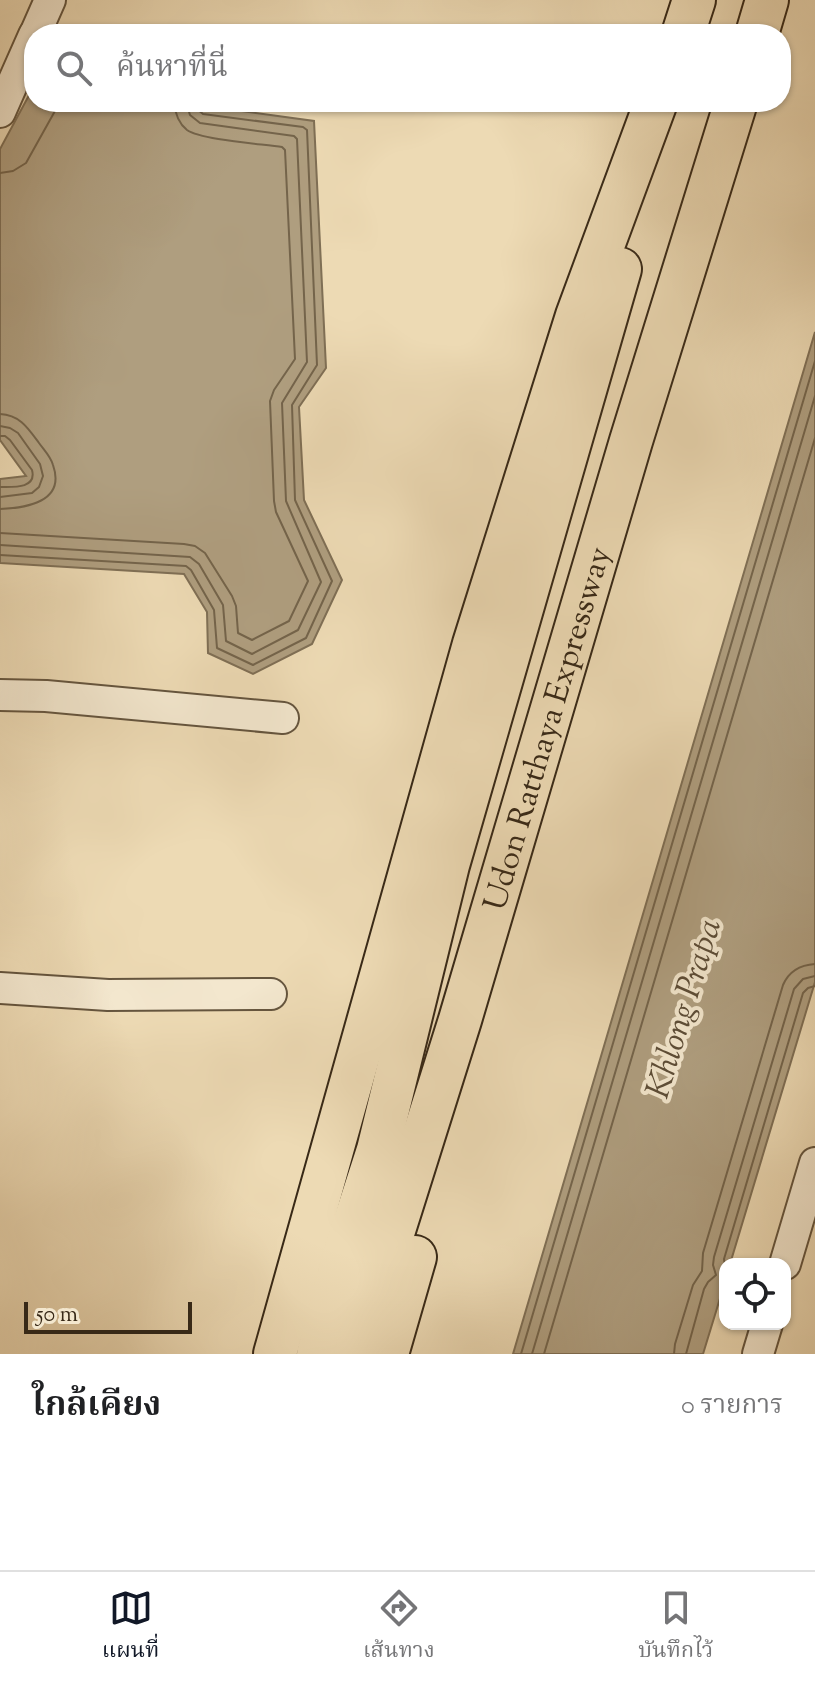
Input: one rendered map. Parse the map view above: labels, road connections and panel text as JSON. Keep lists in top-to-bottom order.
{
  "streets": {
    "highway": ["Udon Ratthaya Expressway"]
  },
  "water": ["Khlong Prapa"],
  "scale_bar": "50 m",
  "page": {
    "search": "ค้นหาที่นี่",
    "scale": "50 m",
    "heading": ["ใกล้เคียง", "0 รายการ"],
    "nav": ["แผนที่", "เส้นทาง", "บันทึกไว้"]
  }
}
